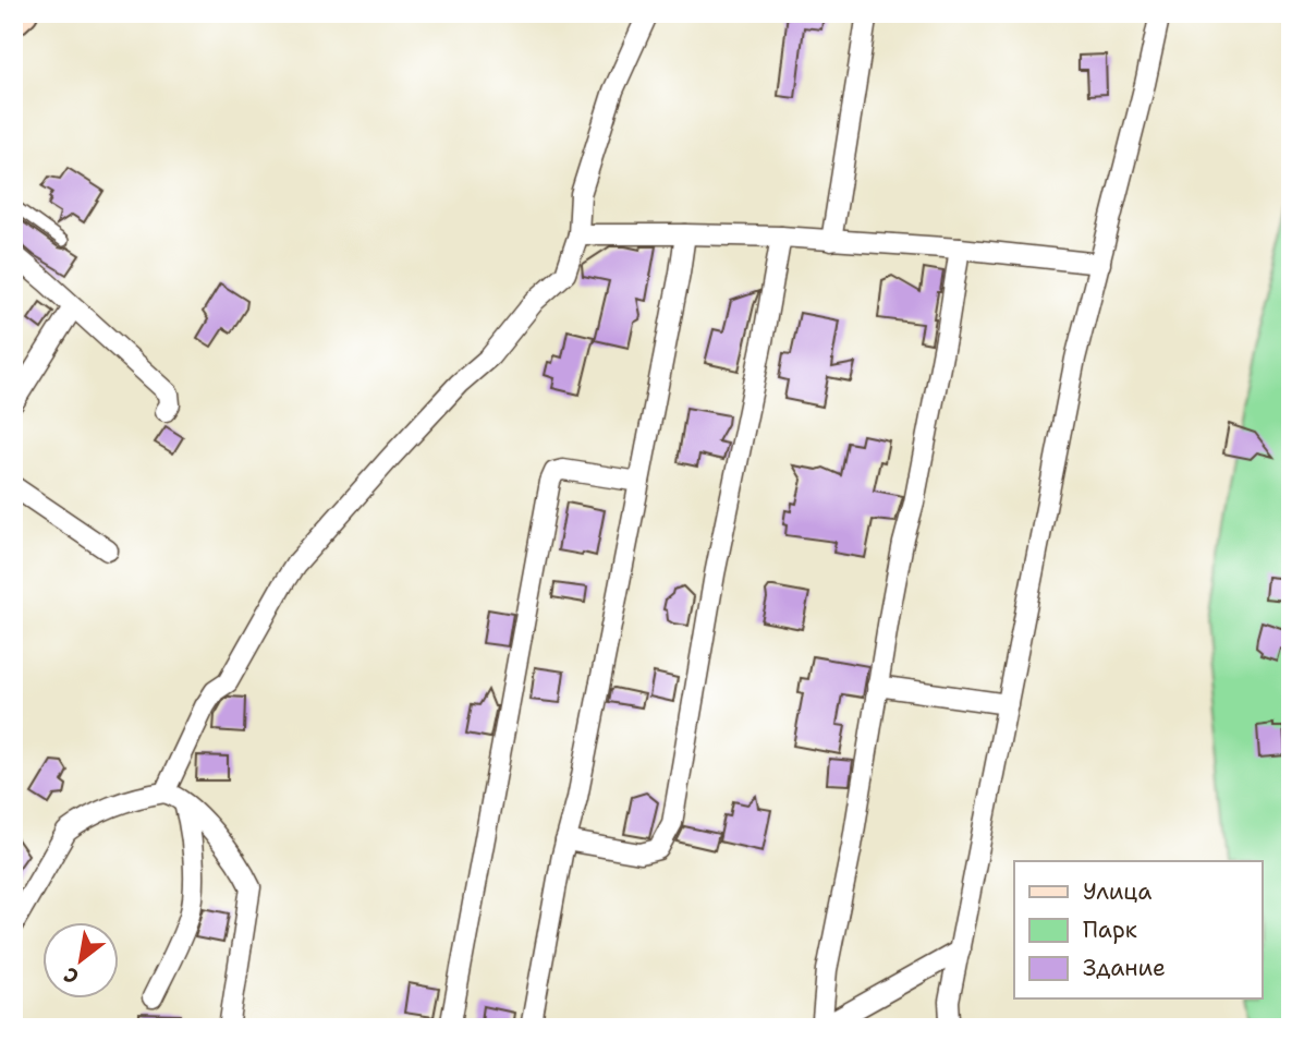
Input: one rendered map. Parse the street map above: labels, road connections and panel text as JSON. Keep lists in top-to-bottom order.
{
  "legend": ["Улица", "Парк", "Здание"],
  "north": "bottom left"
}
